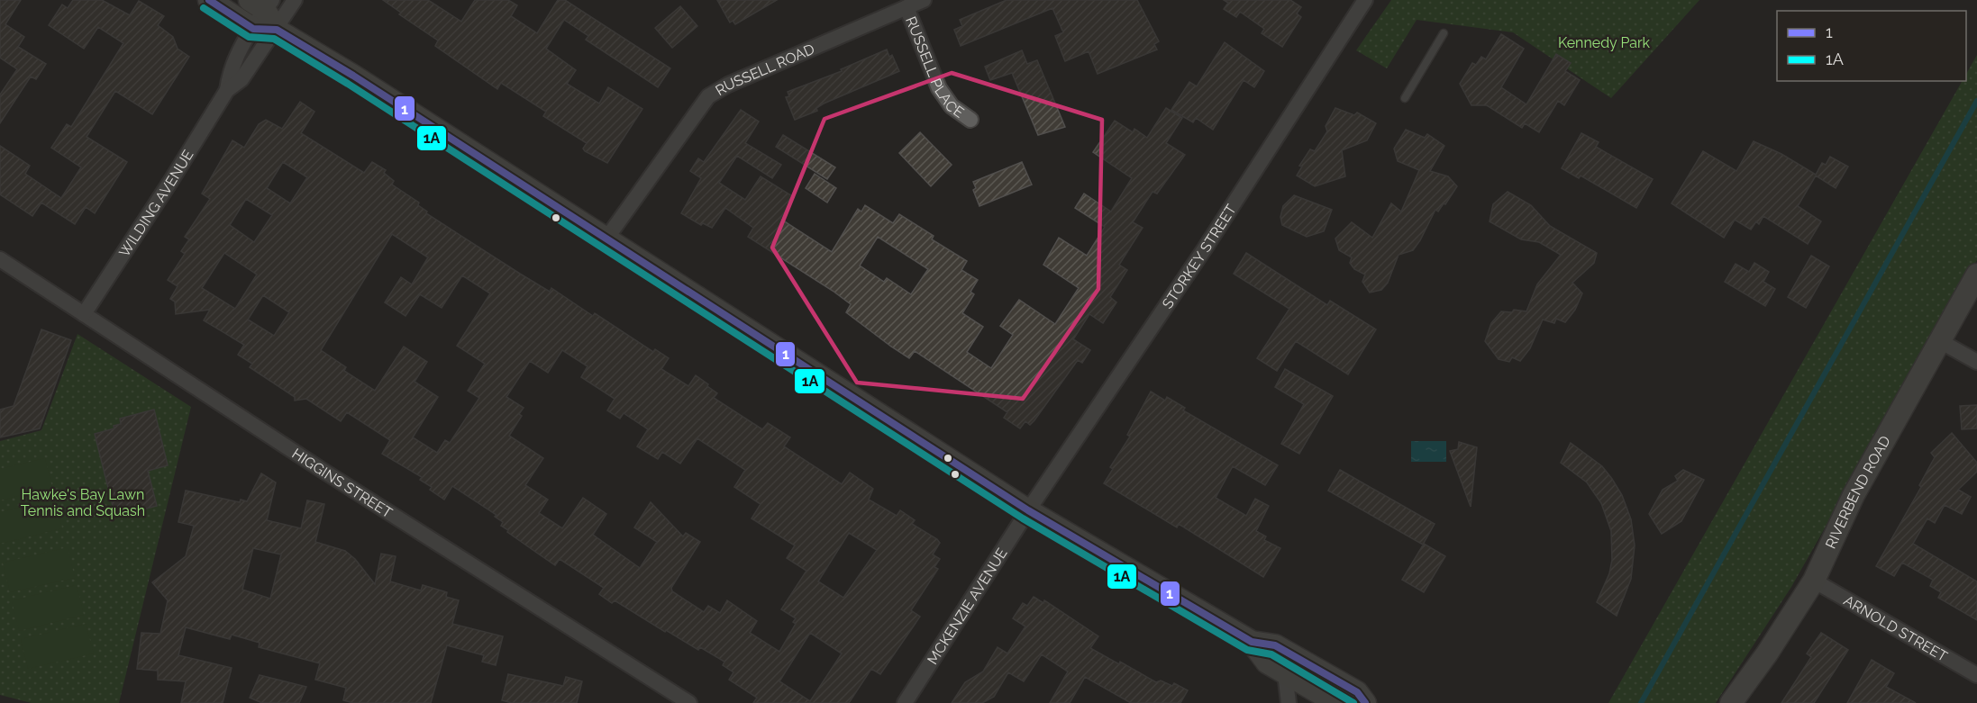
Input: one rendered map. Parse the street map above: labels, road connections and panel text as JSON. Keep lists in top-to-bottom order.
{
  "streets": {
    "main road": ["RIVERBEND ROAD"],
    "street": [
      "RUSSELL PLACE",
      "RUSSELL ROAD",
      "WILDING AVENUE",
      "STORKEY STREET",
      "HIGGINS STREET",
      "MCKENZIE AVENUE",
      "ARNOLD STREET"
    ]
  },
  "crossings": [
    ["RUSSELL PLACE", "RUSSELL ROAD"],
    ["WILDING AVENUE", "HIGGINS STREET"],
    ["STORKEY STREET", "MCKENZIE AVENUE"],
    ["RIVERBEND ROAD", "ARNOLD STREET"]
  ],
  "parks": ["Kennedy Park", "Hawke's Bay Lawn Tennis and Squash"],
  "lines": ["transit line 1", "transit line 1A"],
  "legend": ["1", "1A"]
}
